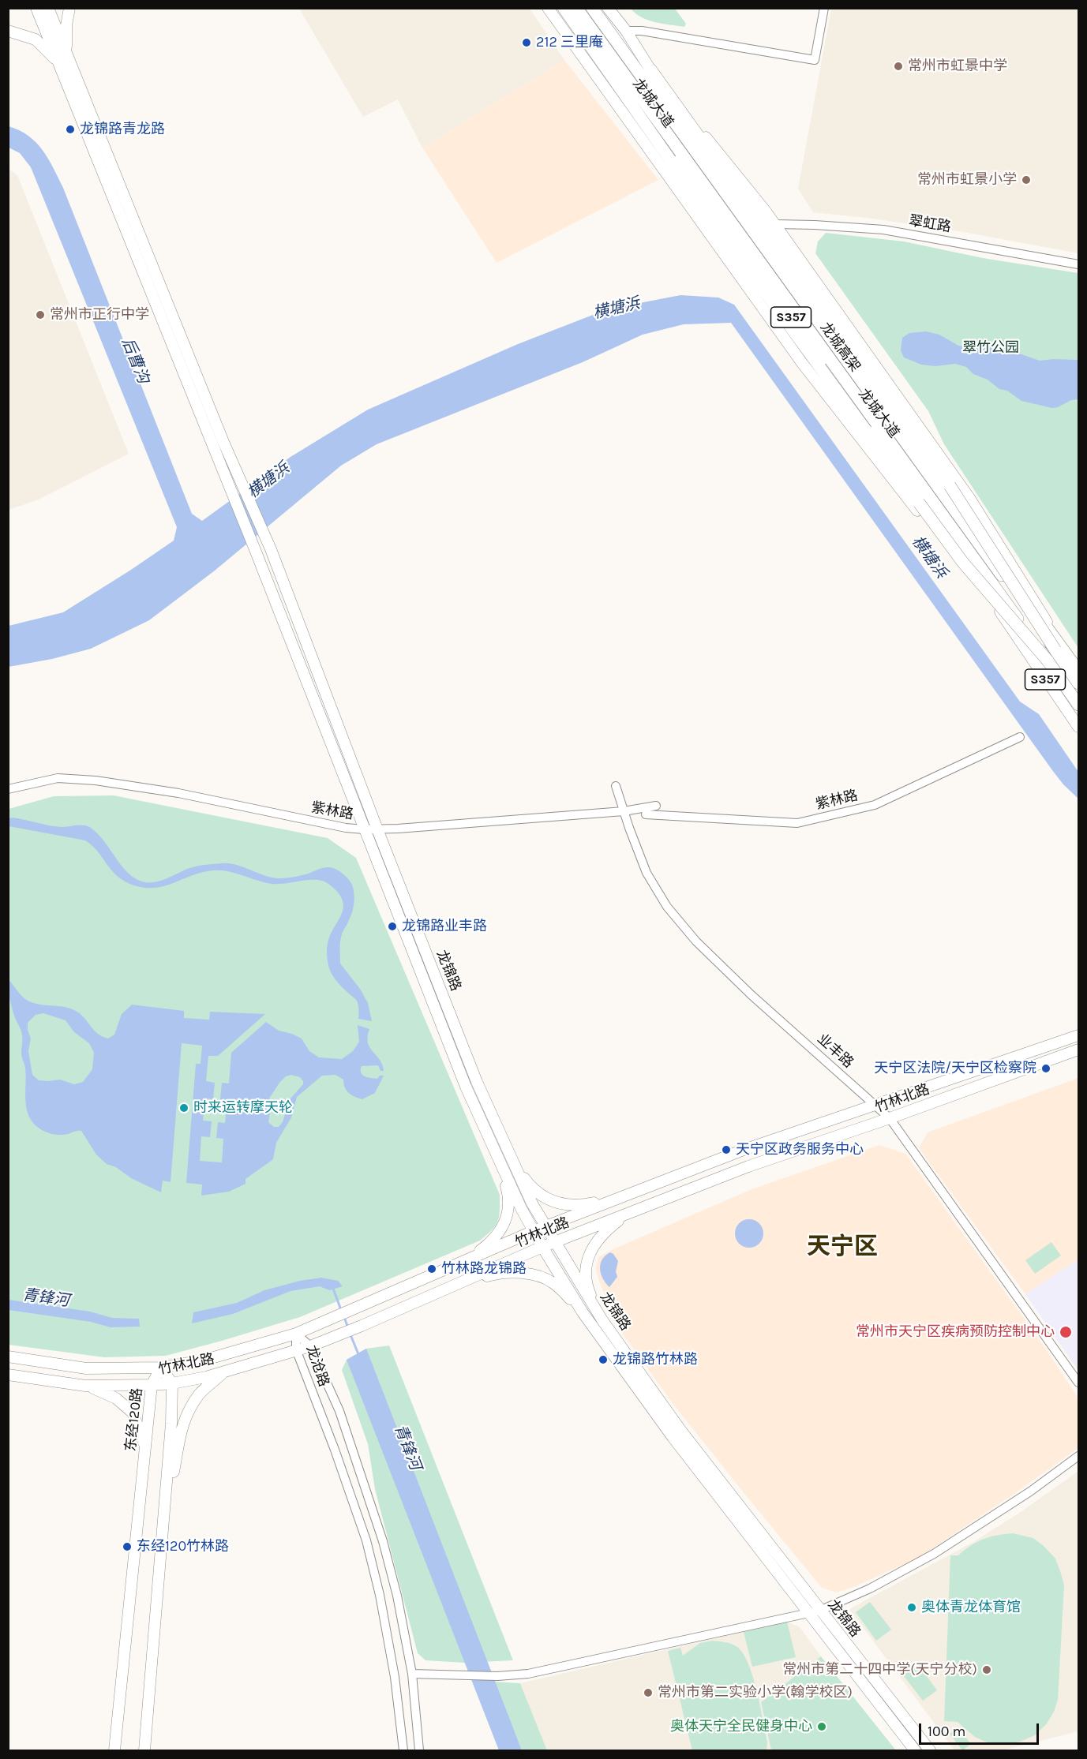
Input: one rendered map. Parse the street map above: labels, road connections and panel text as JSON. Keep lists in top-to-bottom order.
{
  "streets": {
    "highway": ["龙城高架"],
    "main road": [
      "龙城大道",
      "S357",
      "龙锦路",
      "竹林北路",
      "东经120路"
    ],
    "street": [
      "翠虹路",
      "紫林路",
      "业丰路",
      "龙沧路"
    ]
  },
  "crossings": [
    ["龙城大道", "龙城高架"],
    ["紫林路", "龙锦路"],
    ["紫林路", "业丰路"],
    ["龙锦路", "竹林北路"],
    ["业丰路", "竹林北路"],
    ["竹林北路", "龙沧路"],
    ["竹林北路", "东经120路"]
  ],
  "districts": ["天宁区"],
  "water": ["横塘浜", "后曹沟", "青锋河"],
  "parks": ["翠竹公园"],
  "places": [
    "212 三里庵",
    "常州市虹景中学",
    "龙锦路青龙路",
    "常州市虹景小学",
    "常州市正行中学",
    "龙锦路业丰路",
    "天宁区法院/天宁区检察院",
    "时来运转摩天轮",
    "天宁区政务服务中心",
    "竹林路龙锦路",
    "常州市天宁区疾病预防控制中心",
    "龙锦路竹林路",
    "东经120竹林路",
    "奥体青龙体育馆",
    "常州市第二十四中学(天宁分校)",
    "常州市第二实验小学(翰学校区)",
    "奥体天宁全民健身中心"
  ],
  "scale_bar": "100 m"
}
